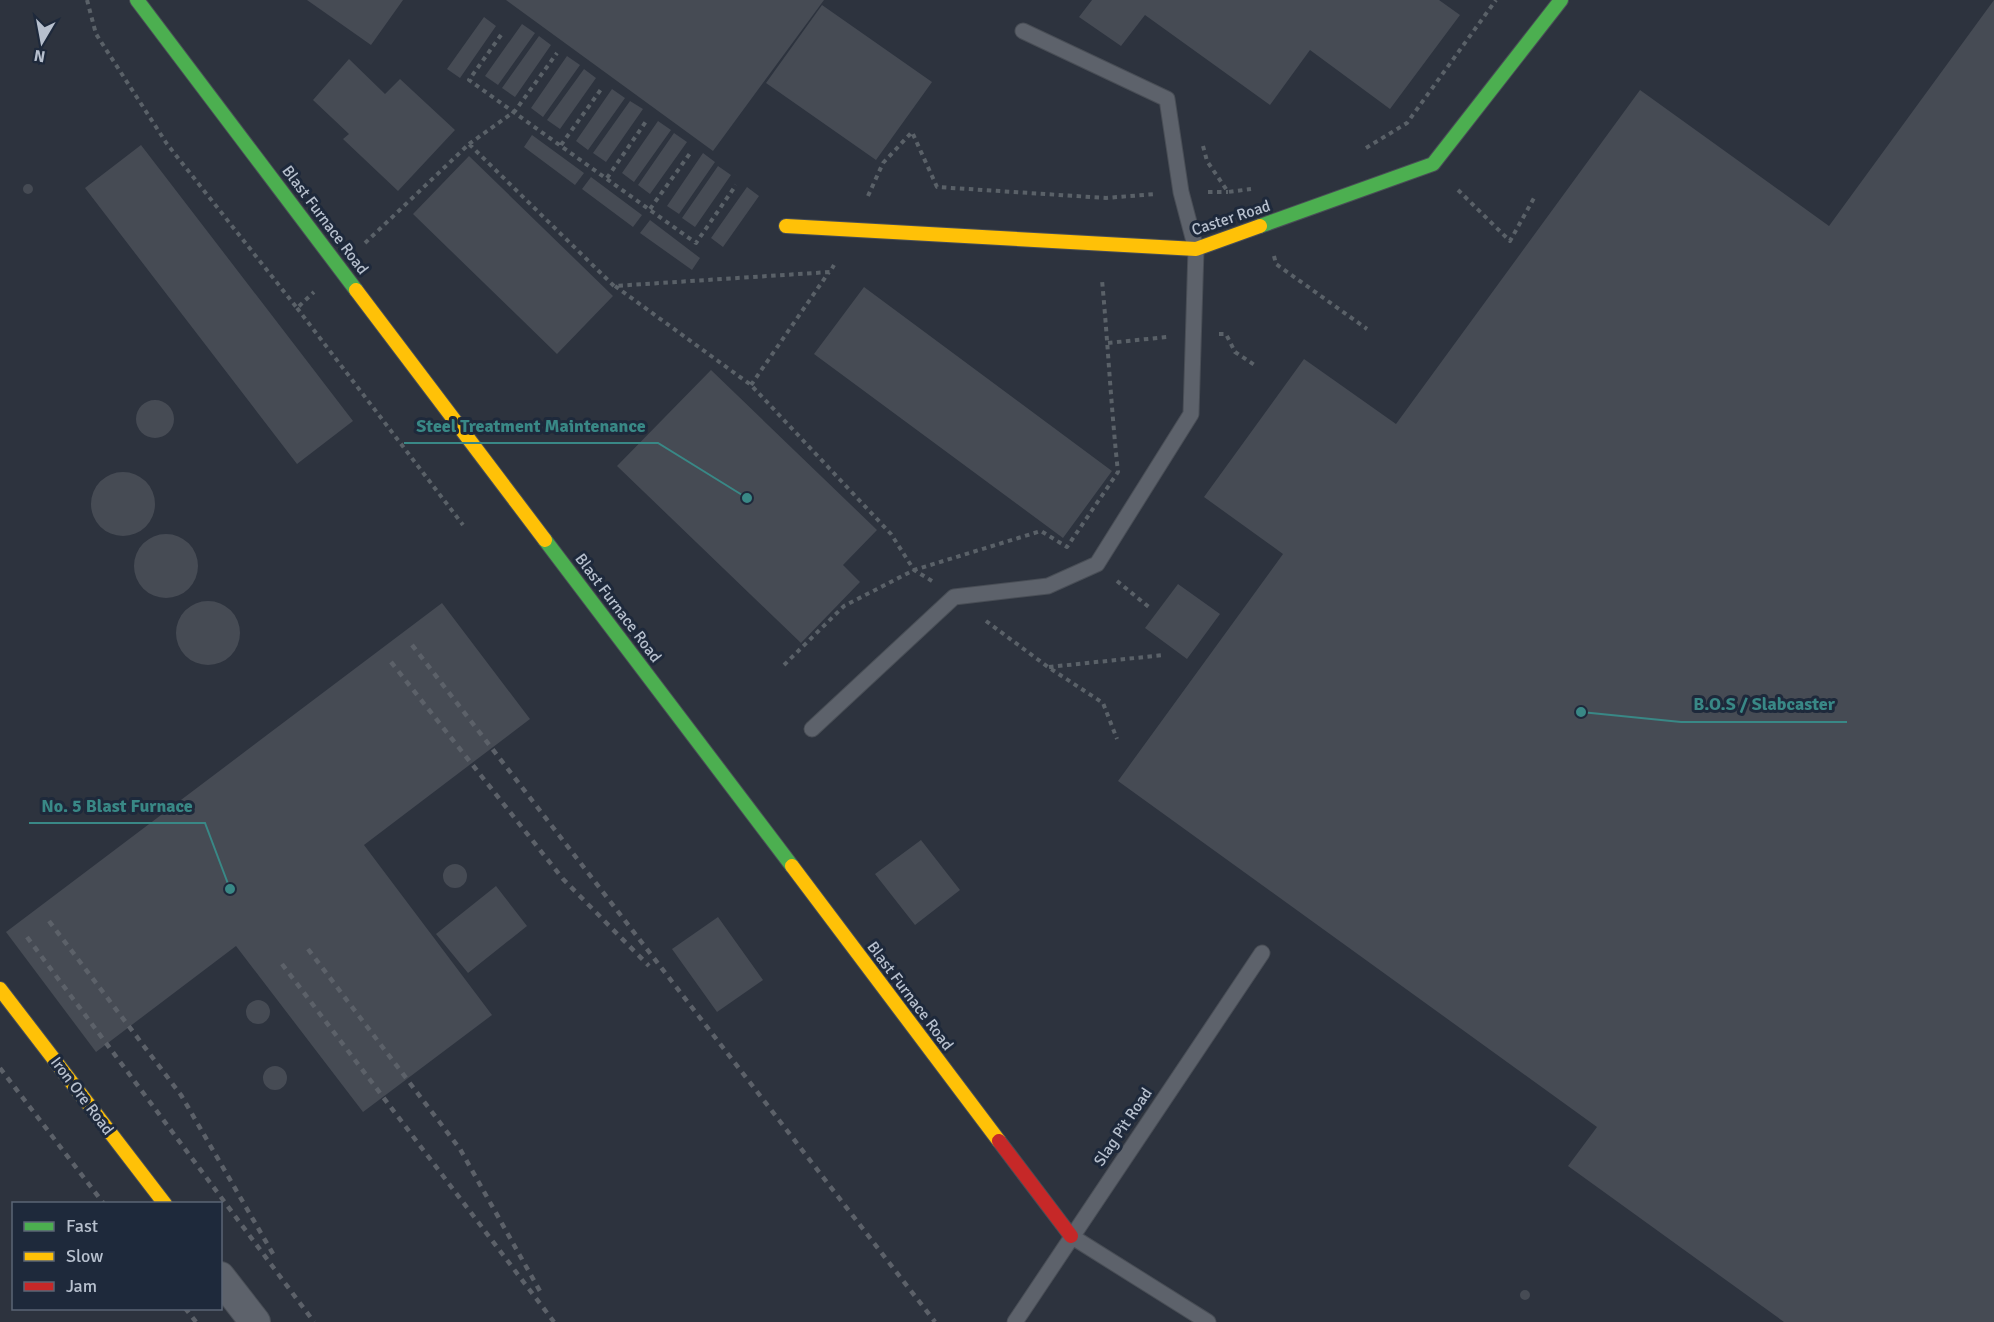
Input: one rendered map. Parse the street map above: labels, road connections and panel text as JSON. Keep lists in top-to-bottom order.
{
  "streets": {
    "street": ["Caster Road", "Blast Furnace Road", "Iron Ore Road"],
    "lane": ["Slag Pit Road"]
  },
  "crossings": [
    ["Blast Furnace Road", "Slag Pit Road"]
  ],
  "places": ["Steel Treatment Maintenance", "B.O.S / Slabcaster", "No. 5 Blast Furnace"],
  "legend": ["Fast", "Slow", "Jam"],
  "north": "bottom"
}
